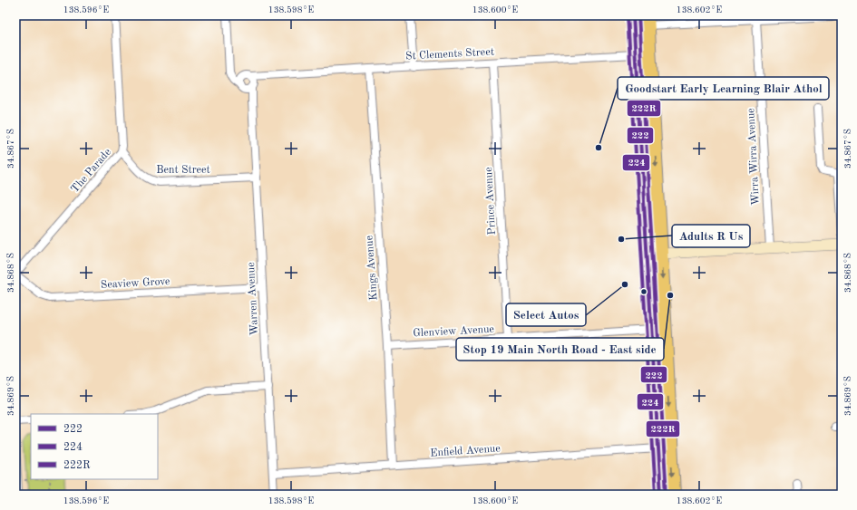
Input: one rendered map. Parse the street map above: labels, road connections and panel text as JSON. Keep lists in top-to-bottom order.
{
  "streets": {
    "street": [
      "St Clements Street",
      "Wirra Wirra Avenue",
      "Bent Street",
      "The Parade",
      "Prince Avenue",
      "Kings Avenue",
      "Seaview Grove",
      "Warren Avenue",
      "Glenview Avenue",
      "Enfield Avenue"
    ]
  },
  "crossings": [
    ["St Clements Street", "Prince Avenue"],
    ["St Clements Street", "Kings Avenue"],
    ["St Clements Street", "Warren Avenue"],
    ["Bent Street", "The Parade"],
    ["Bent Street", "Warren Avenue"],
    ["The Parade", "Seaview Grove"],
    ["Prince Avenue", "Glenview Avenue"],
    ["Kings Avenue", "Glenview Avenue"],
    ["Kings Avenue", "Enfield Avenue"],
    ["Seaview Grove", "Warren Avenue"],
    ["Warren Avenue", "Enfield Avenue"]
  ],
  "places": [
    "Goodstart Early Learning Blair Athol",
    "Adults R Us",
    "Select Autos",
    "Stop 19 Main North Road - East side"
  ],
  "lines": ["transit line 222", "transit line 224", "transit line 222R"],
  "legend": ["222", "224", "222R"],
  "coordinates": [
    "138.596°E",
    "138.598°E",
    "138.600°E",
    "138.602°E",
    "34.867°S",
    "34.868°S",
    "34.869°S"
  ]
}
